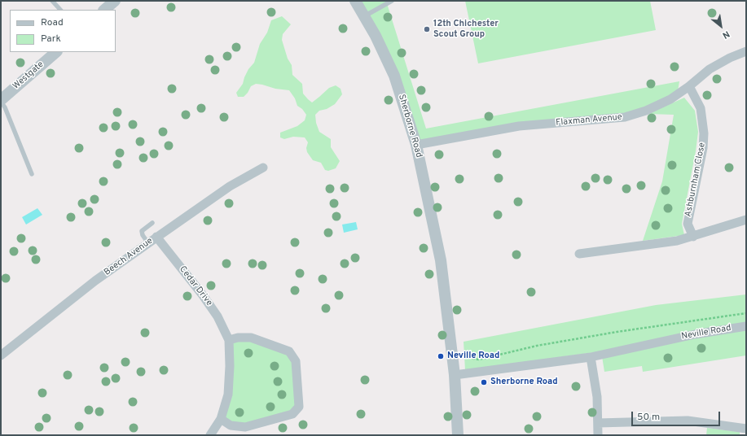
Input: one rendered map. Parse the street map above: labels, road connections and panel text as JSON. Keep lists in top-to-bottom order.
{
  "streets": {
    "street": [
      "Westgate",
      "Flaxman Avenue",
      "Sherborne Road",
      "Ashburnham Close",
      "Beech Avenue",
      "Cedar Drive",
      "Neville Road"
    ]
  },
  "crossings": [
    ["Flaxman Avenue", "Sherborne Road"],
    ["Flaxman Avenue", "Ashburnham Close"],
    ["Sherborne Road", "Neville Road"],
    ["Beech Avenue", "Cedar Drive"]
  ],
  "places": ["12th Chichester Scout Group", "Neville Road", "Sherborne Road"],
  "legend": ["Road", "Park"],
  "scale_bar": "50 m",
  "north": "bottom right"
}
